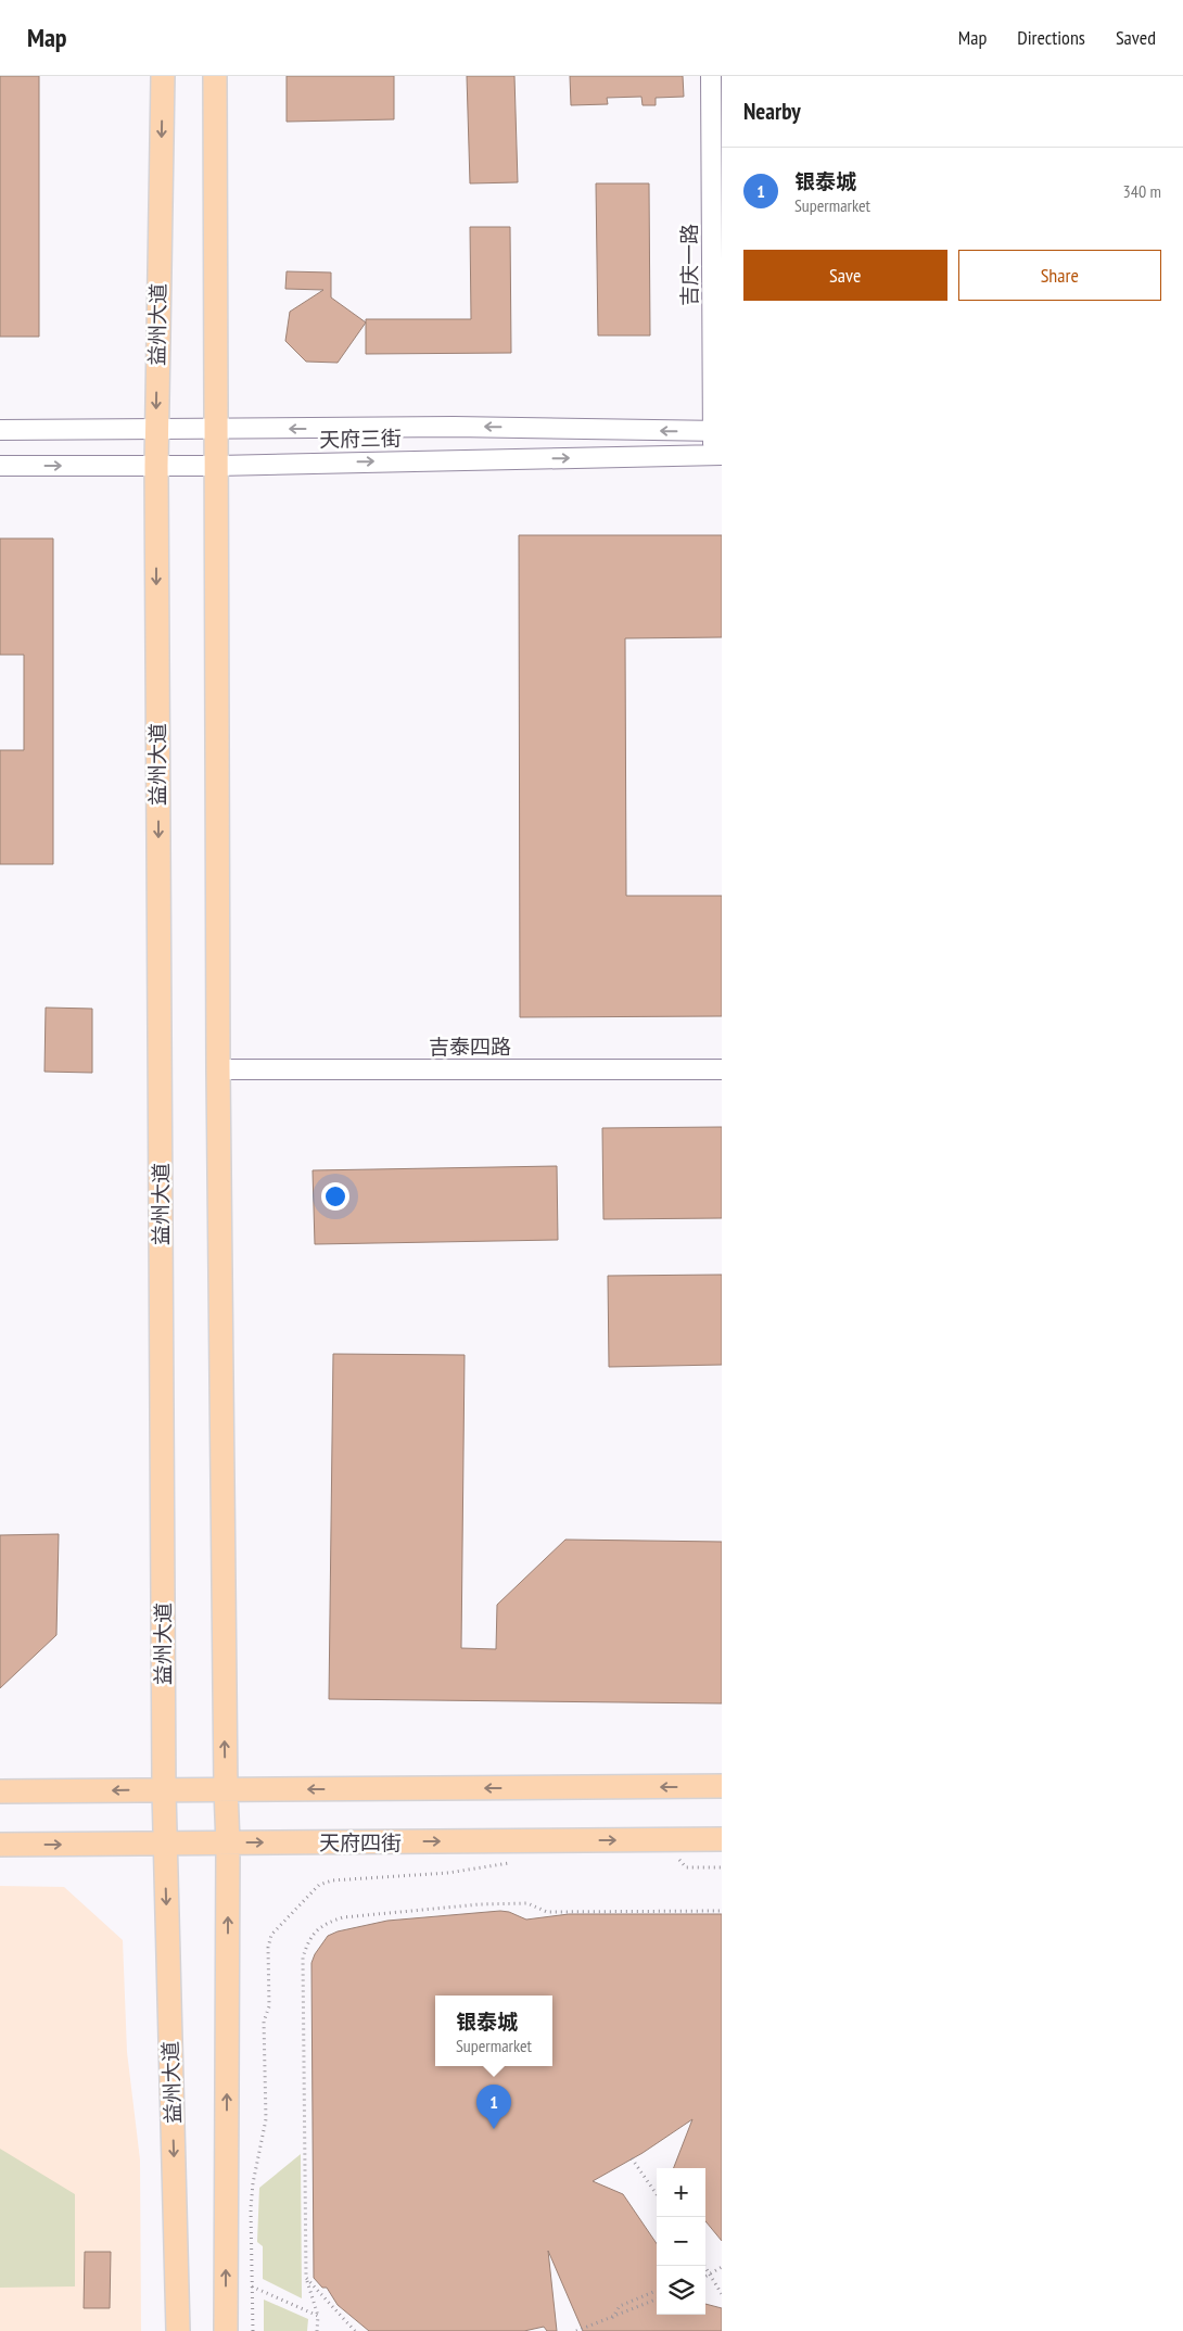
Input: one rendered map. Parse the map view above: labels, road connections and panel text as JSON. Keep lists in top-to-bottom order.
{
  "streets": {
    "main road": ["益州大道", "天府四街"],
    "street": ["吉庆一路", "天府三街", "吉泰四路"]
  },
  "crossings": [
    ["吉庆一路", "天府三街"],
    ["益州大道", "天府三街"],
    ["益州大道", "天府四街"]
  ],
  "page": {
    "header": "Map",
    "nav": ["Map", "Directions", "Saved"],
    "heading": "Nearby",
    "list": [
      {
        "mark": "1",
        "name": "银泰城",
        "note": "Supermarket",
        "value": "340 m"
      }
    ],
    "buttons": ["Save", "Share"],
    "popup": ["银泰城", "Supermarket"],
    "pins": "1",
    "map_buttons": ["+", "−"]
  }
}
